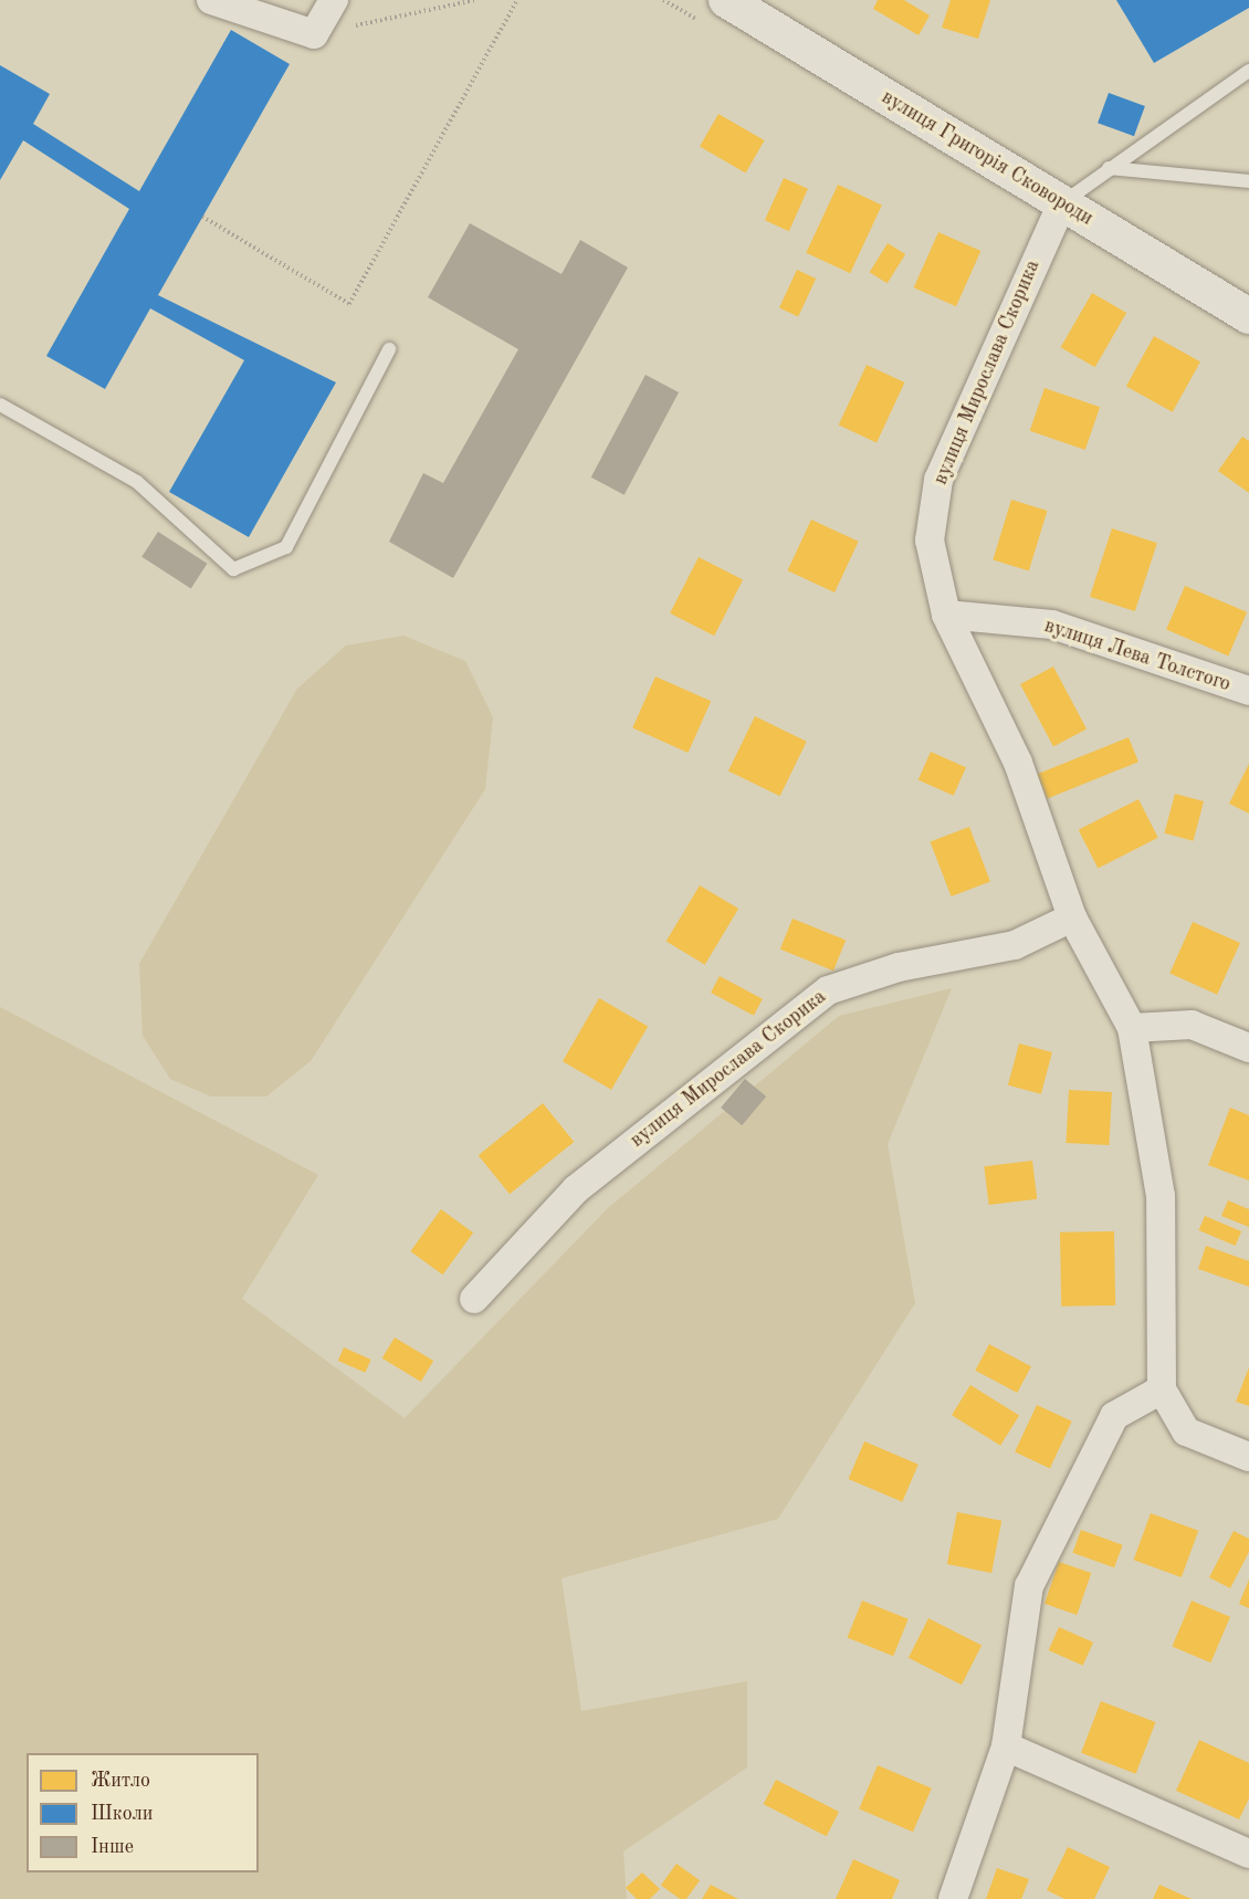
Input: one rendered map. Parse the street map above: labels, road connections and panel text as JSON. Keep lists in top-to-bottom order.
{
  "streets": {
    "street": ["вулиця Григорія Сковороди", "вулиця Мирослава Скорика", "вулиця Лева Толстого"]
  },
  "crossings": [
    ["вулиця Григорія Сковороди", "вулиця Мирослава Скорика"],
    ["вулиця Мирослава Скорика", "вулиця Лева Толстого"]
  ],
  "legend": ["Житло", "Школи", "Інше"]
}
